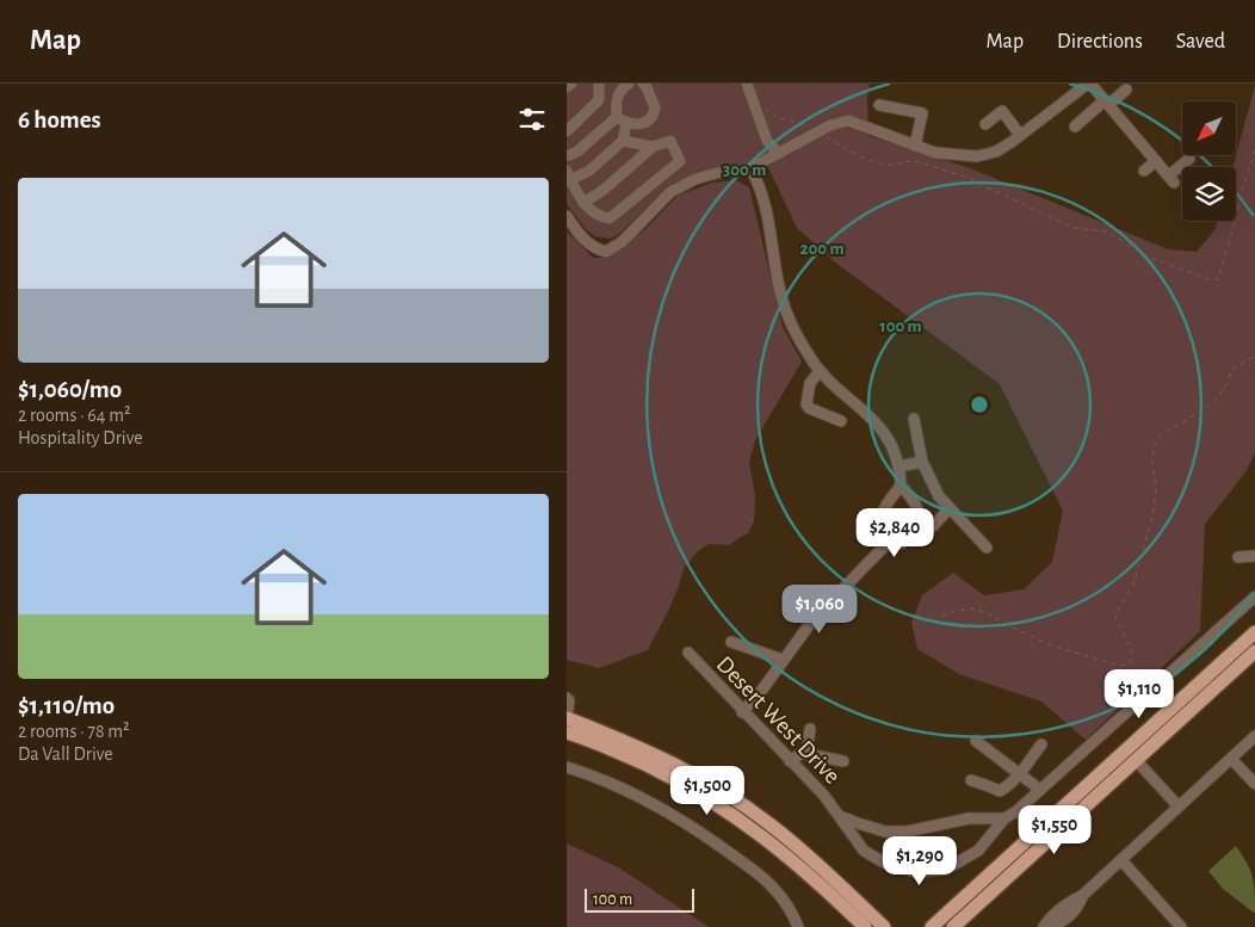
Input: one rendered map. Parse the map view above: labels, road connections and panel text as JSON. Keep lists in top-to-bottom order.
{
  "streets": {
    "street": ["Desert West Drive"]
  },
  "scale_bar": "100 m",
  "north": "bottom left",
  "page": {
    "header": "Map",
    "nav": ["Map", "Directions", "Saved"],
    "heading": "6 homes",
    "list": [
      {
        "name": "$1,060/mo",
        "note": "2 rooms · 64 m² · Hospitality Drive"
      },
      {
        "name": "$1,110/mo",
        "note": "2 rooms · 78 m² · Da Vall Drive"
      }
    ],
    "price": [
      "$2,840",
      "$1,060",
      "$1,110",
      "$1,500",
      "$1,550",
      "$1,290"
    ],
    "scale": "100 m"
  },
  "rings": ["300 m", "200 m", "100 m"]
}
